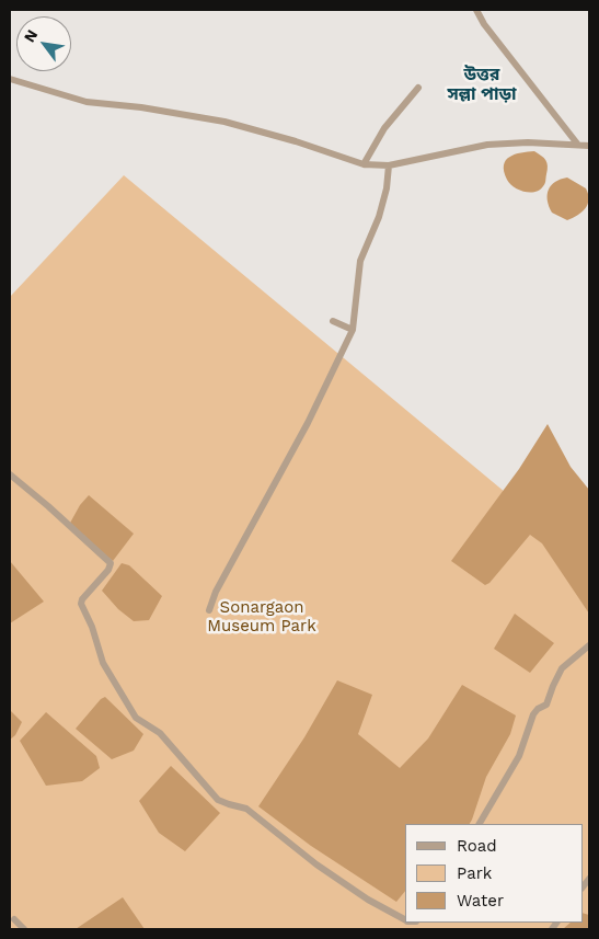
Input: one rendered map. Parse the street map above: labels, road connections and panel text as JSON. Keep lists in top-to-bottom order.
{
  "districts": ["উত্তর সল্লা পাড়া"],
  "parks": ["Sonargaon Museum Park"],
  "legend": ["Road", "Park", "Water"],
  "north": "top left"
}
